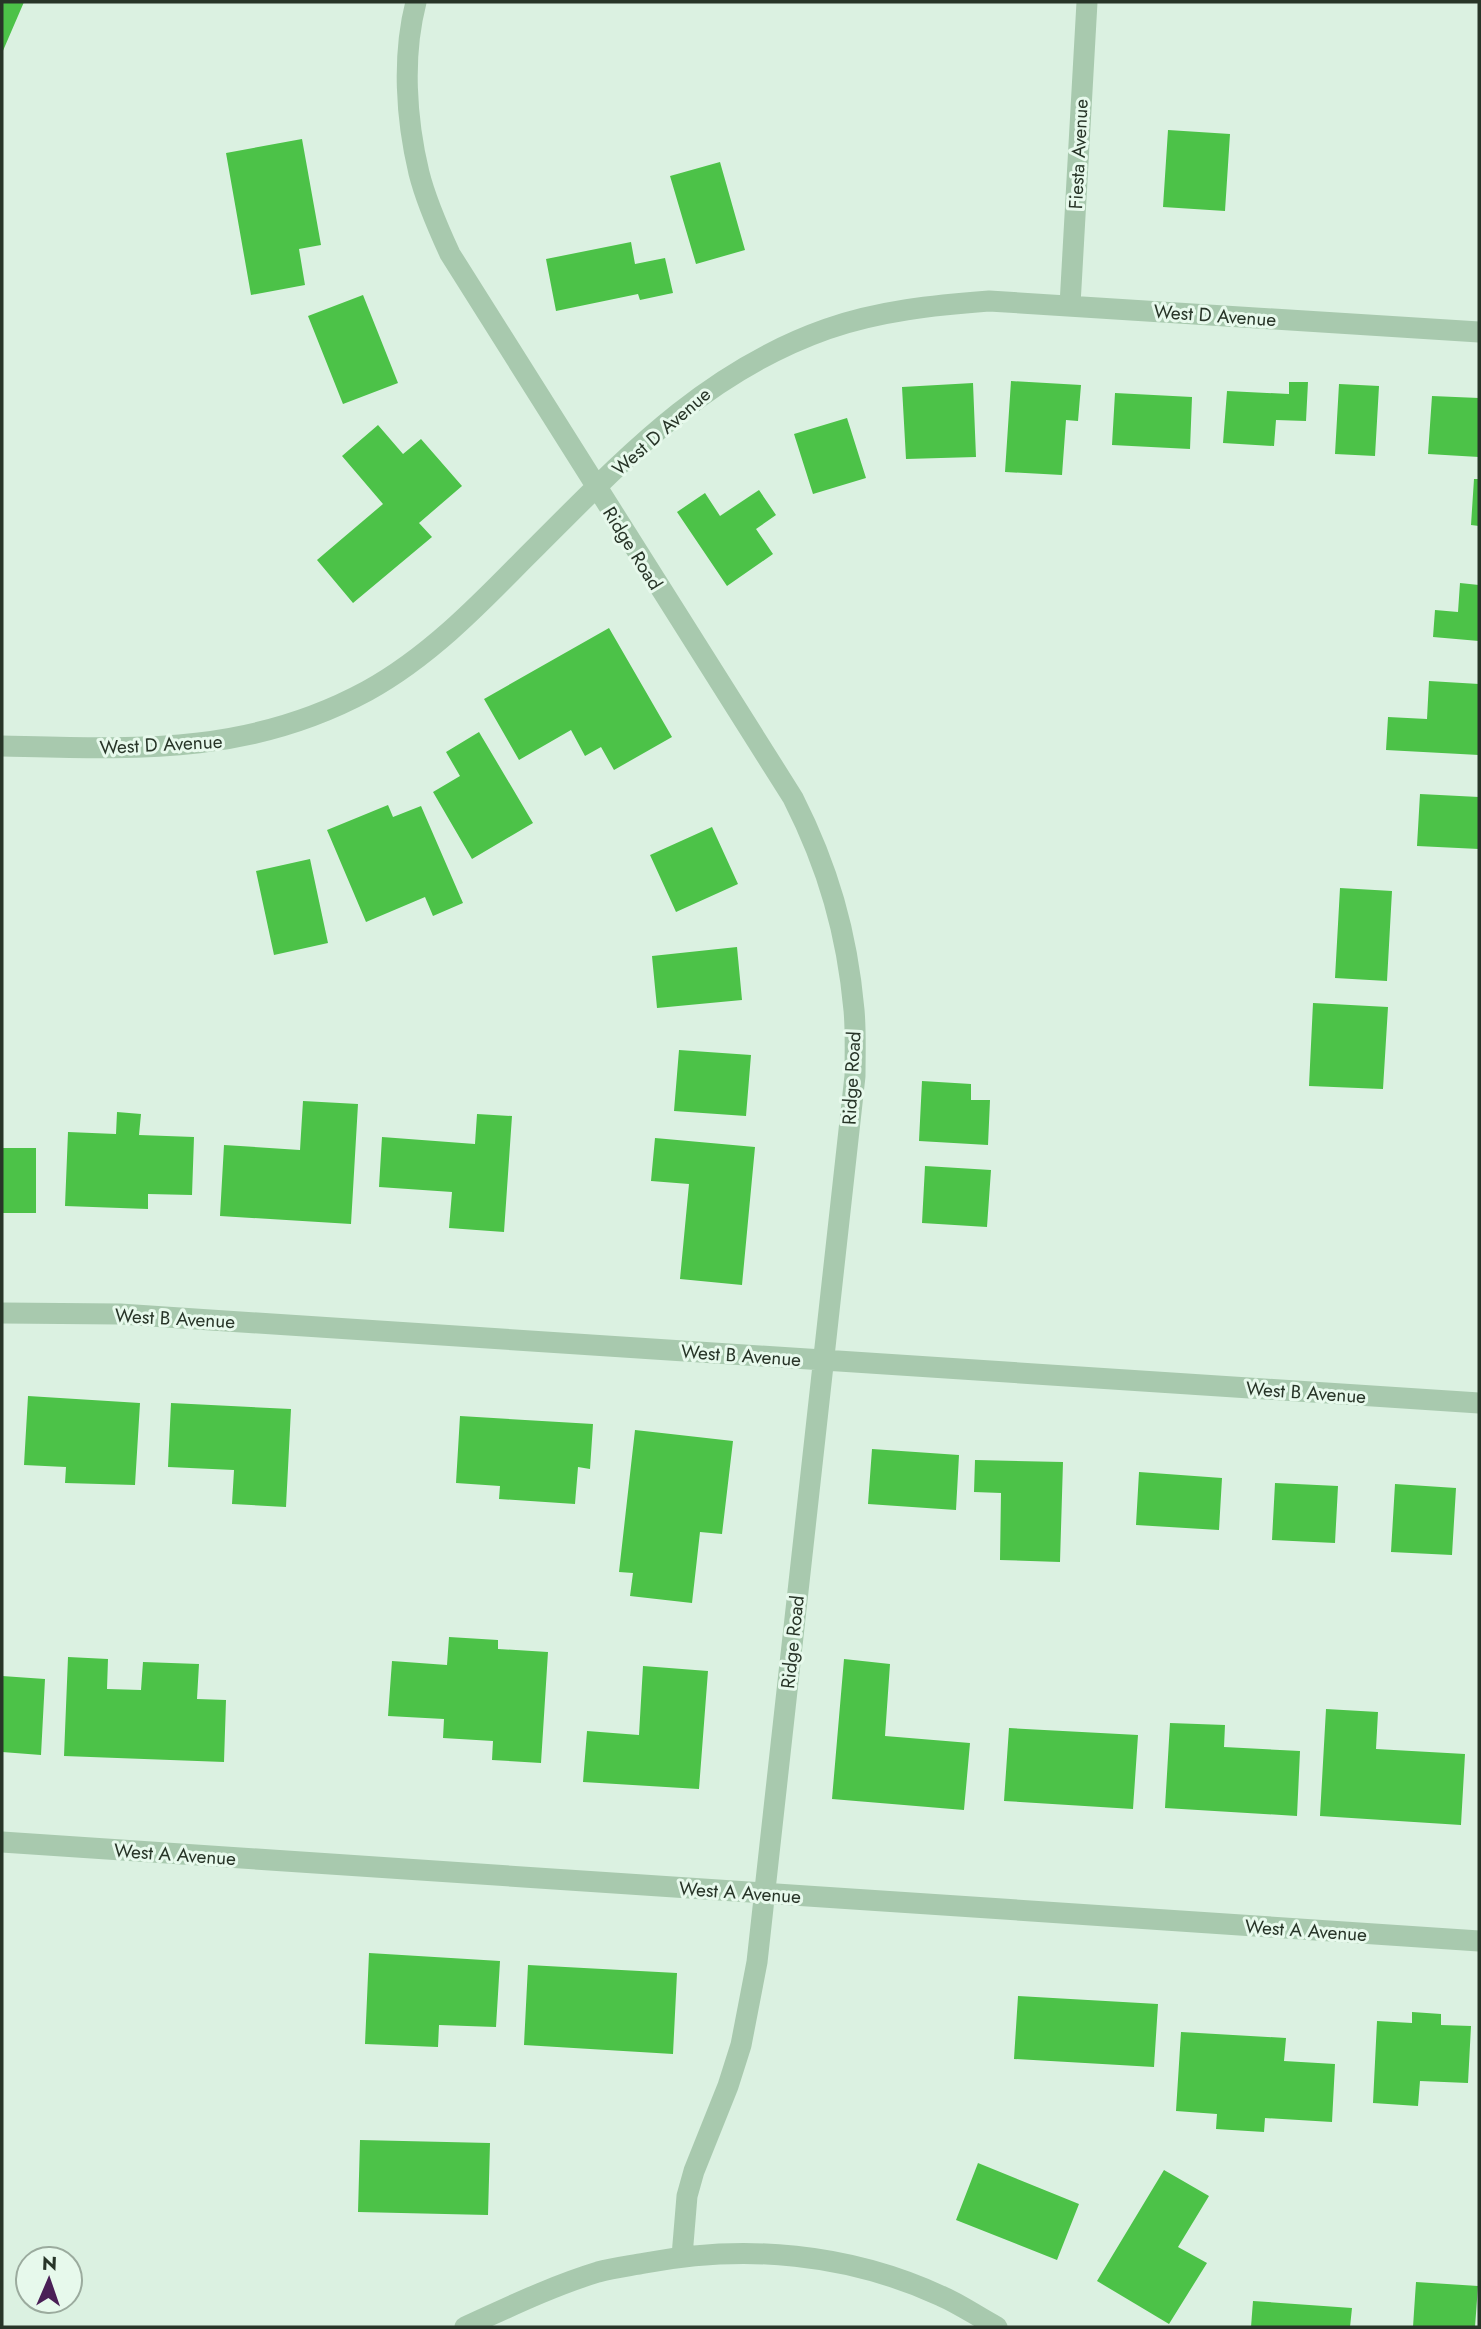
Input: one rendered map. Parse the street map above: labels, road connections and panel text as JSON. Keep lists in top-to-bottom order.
{
  "streets": {
    "street": [
      "Fiesta Avenue",
      "West D Avenue",
      "Ridge Road",
      "West B Avenue",
      "West A Avenue"
    ]
  },
  "crossings": [
    ["Fiesta Avenue", "West D Avenue"],
    ["West D Avenue", "Ridge Road"],
    ["Ridge Road", "West B Avenue"],
    ["Ridge Road", "West A Avenue"]
  ],
  "north": "top"
}
